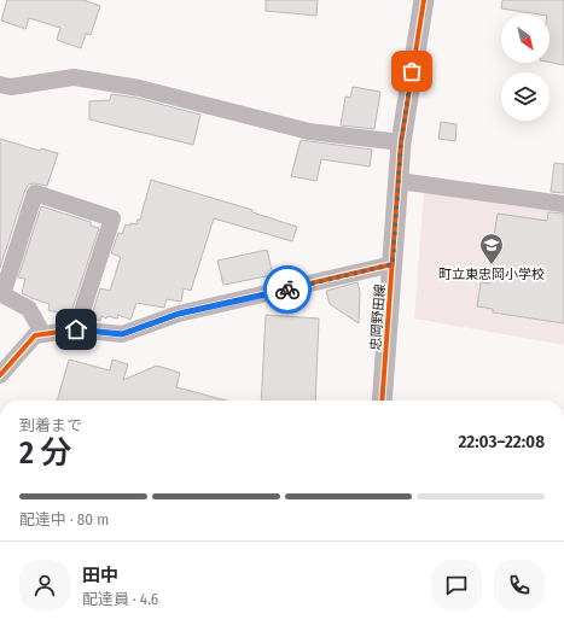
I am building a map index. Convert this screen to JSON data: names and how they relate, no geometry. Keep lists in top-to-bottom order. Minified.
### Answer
{"streets":{"street":["忠岡野田線"]},"places":{"school or university":["町立東忠岡小学校"]},"north":"bottom right","page":{"heading":["2 分","到着まで","22:03–22:08"],"panel":["田中","配達員 · 4.6"],"bar":"配達中 · 80 m"}}
